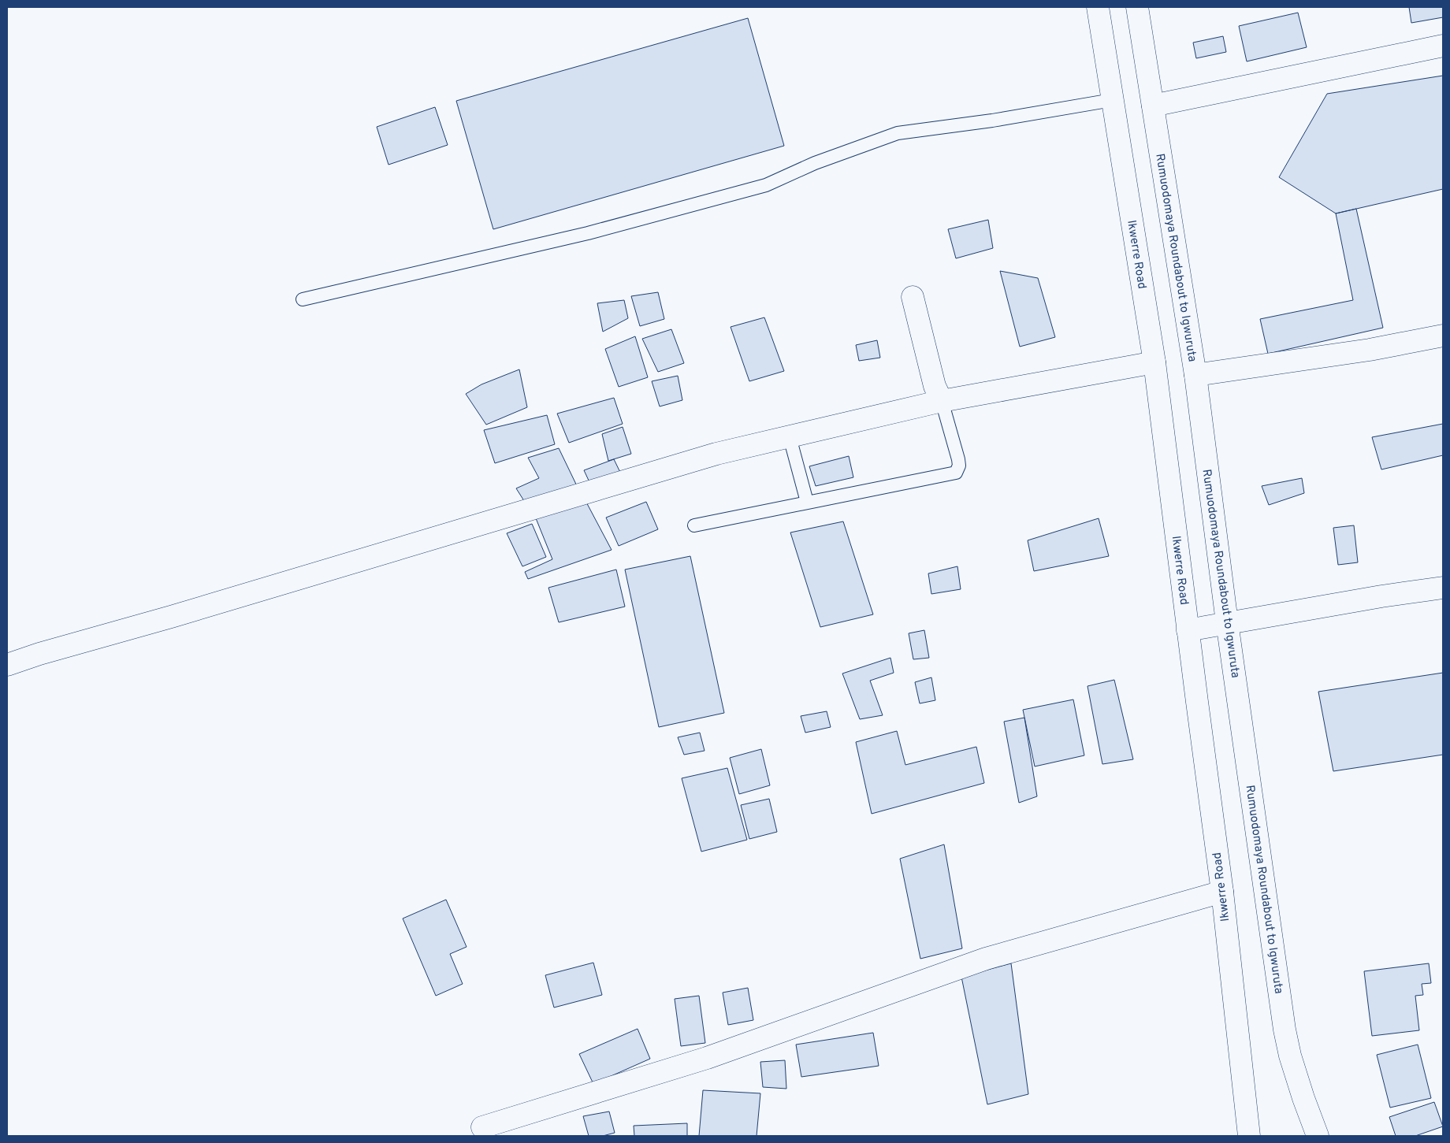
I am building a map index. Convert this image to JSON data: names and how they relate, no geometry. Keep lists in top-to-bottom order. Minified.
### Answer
{"streets":{"street":["Ikwerre Road","Rumuodomaya Roundabout to Igwuruta"]}}
